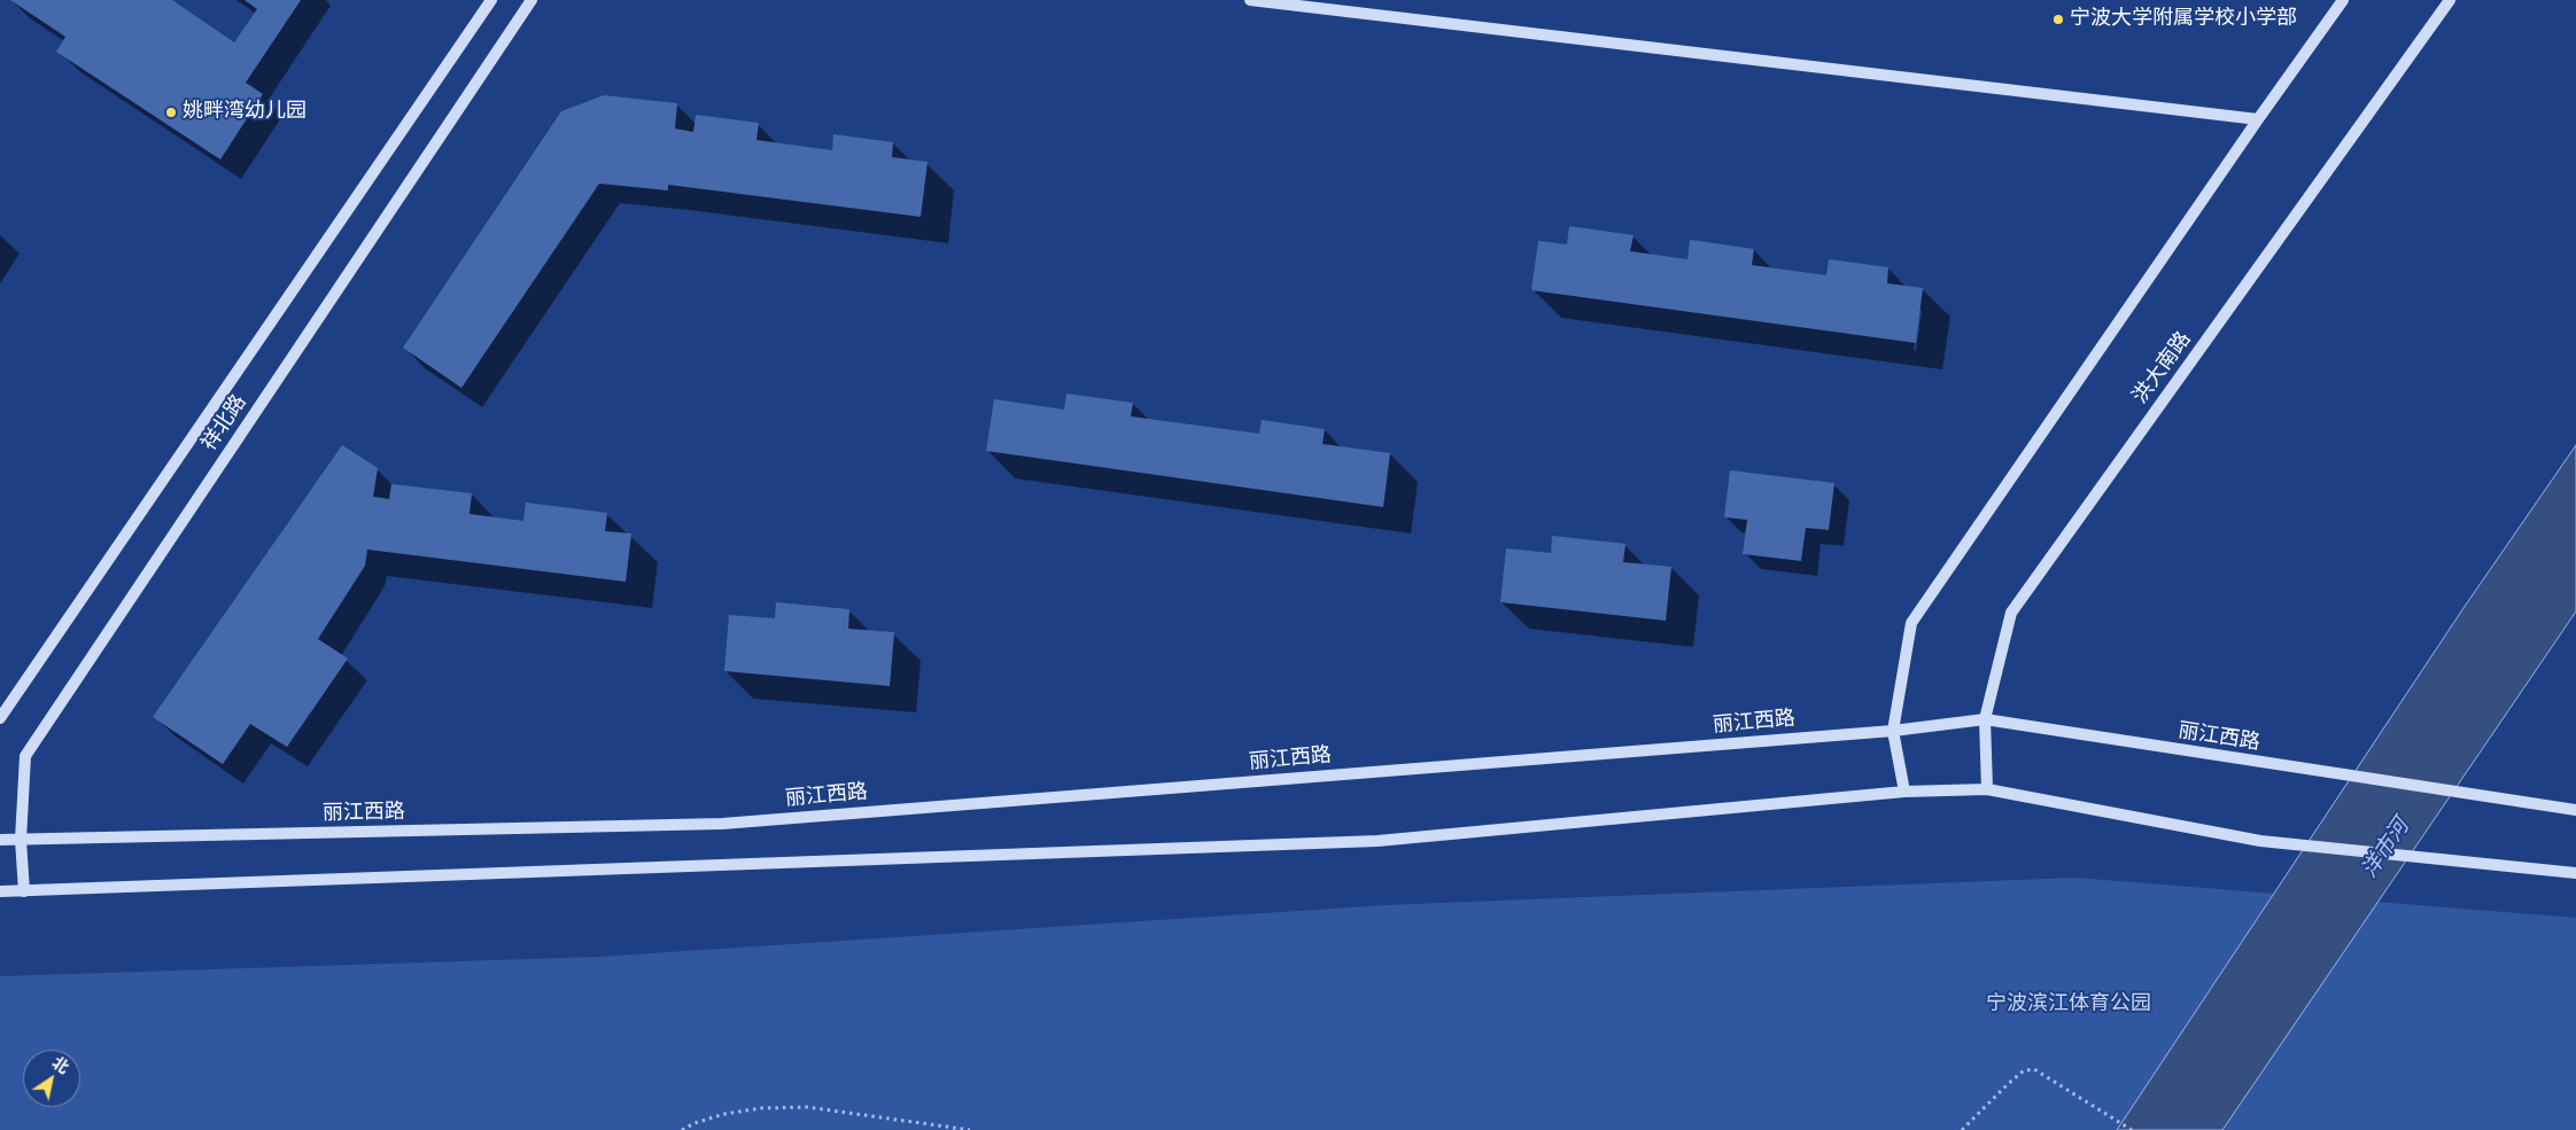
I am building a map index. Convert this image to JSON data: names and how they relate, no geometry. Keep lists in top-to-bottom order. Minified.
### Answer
{"streets":{"main road":["洪大南路","祥北路","丽江西路"]},"crossings":[["洪大南路","丽江西路"],["祥北路","丽江西路"]],"water":["洋市河"],"parks":["宁波滨江体育公园"],"places":["宁波大学附属学校小学部","姚畔湾幼儿园"],"north":"top right"}
